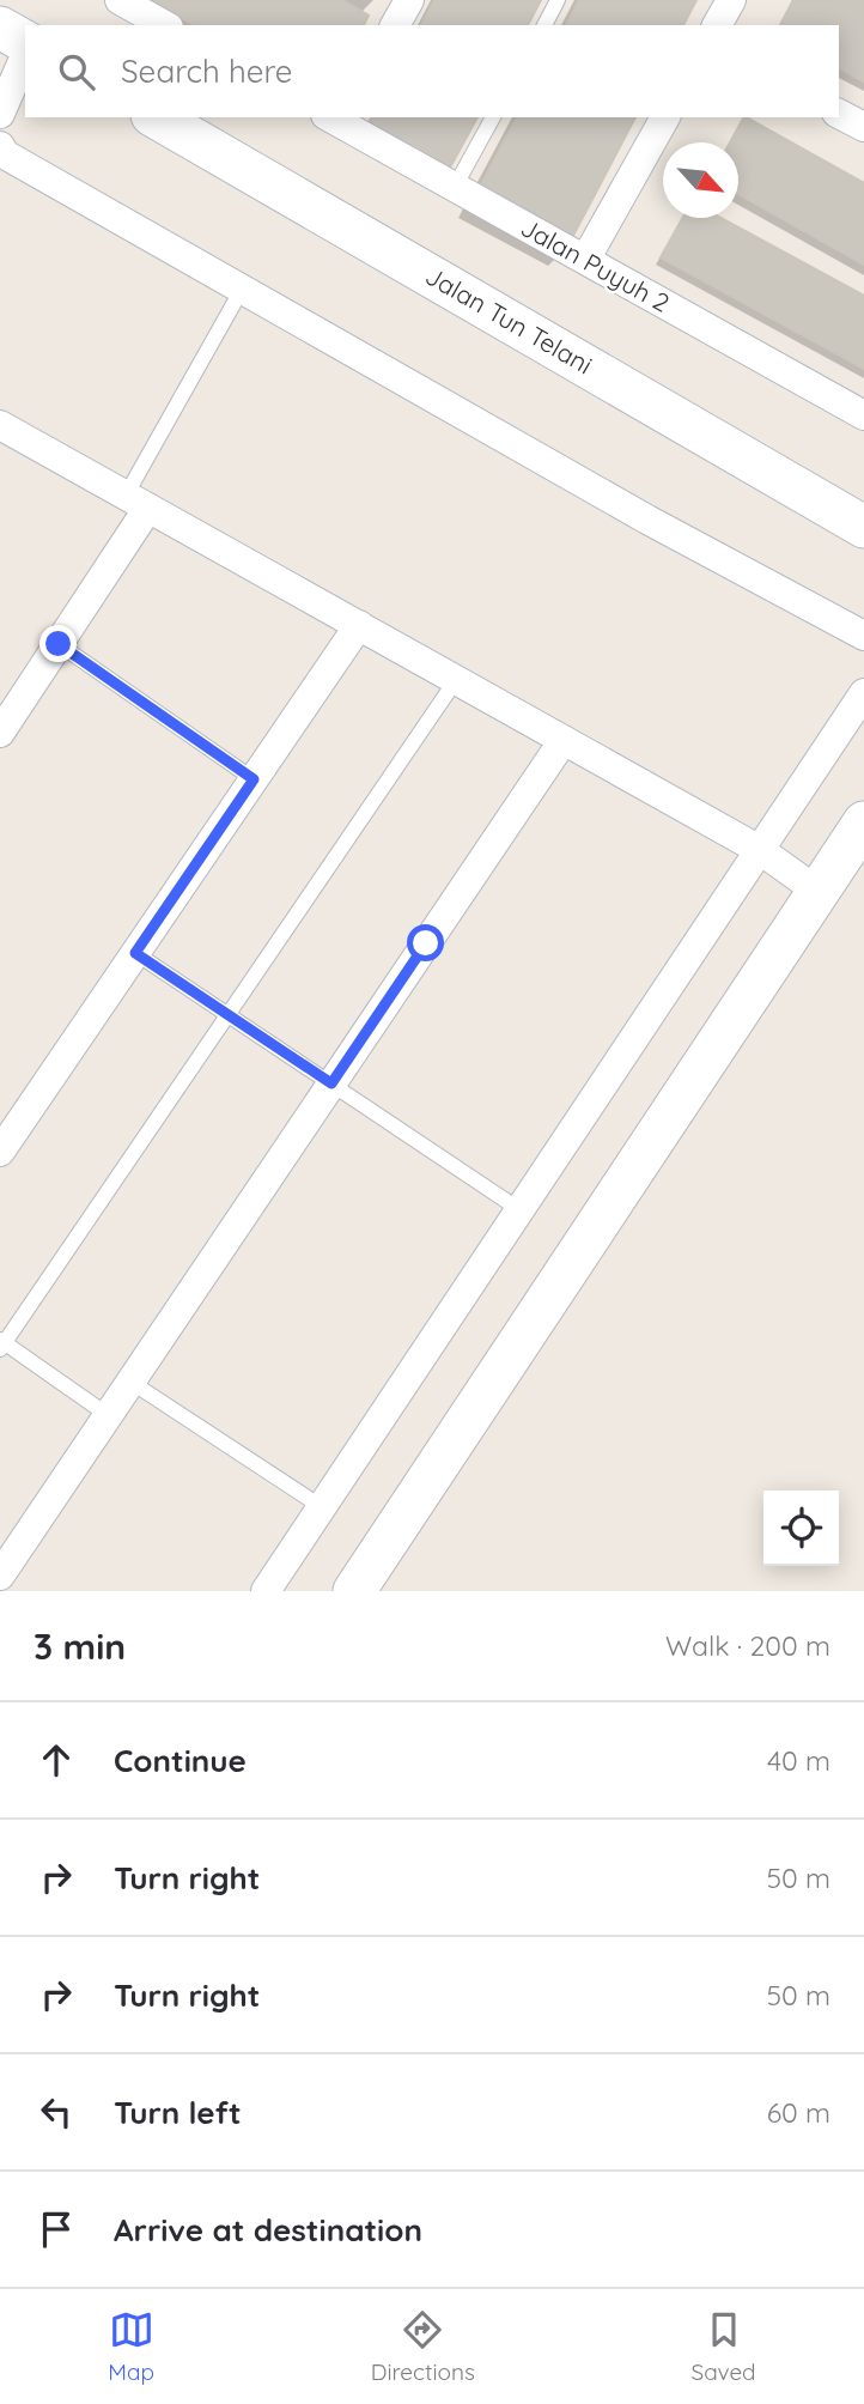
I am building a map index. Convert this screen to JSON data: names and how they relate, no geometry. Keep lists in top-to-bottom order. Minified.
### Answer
{"streets":{"street":["Jalan Puyuh 2","Jalan Tun Telani"]},"north":"bottom right","page":{"search":"Search here","heading":["3 min","Walk · 200 m"],"list":[["Continue","40 m"],["Turn right","50 m"],["Turn right","50 m"],["Turn left","60 m"],"Arrive at destination"],"nav":["Map","Directions","Saved"]}}
